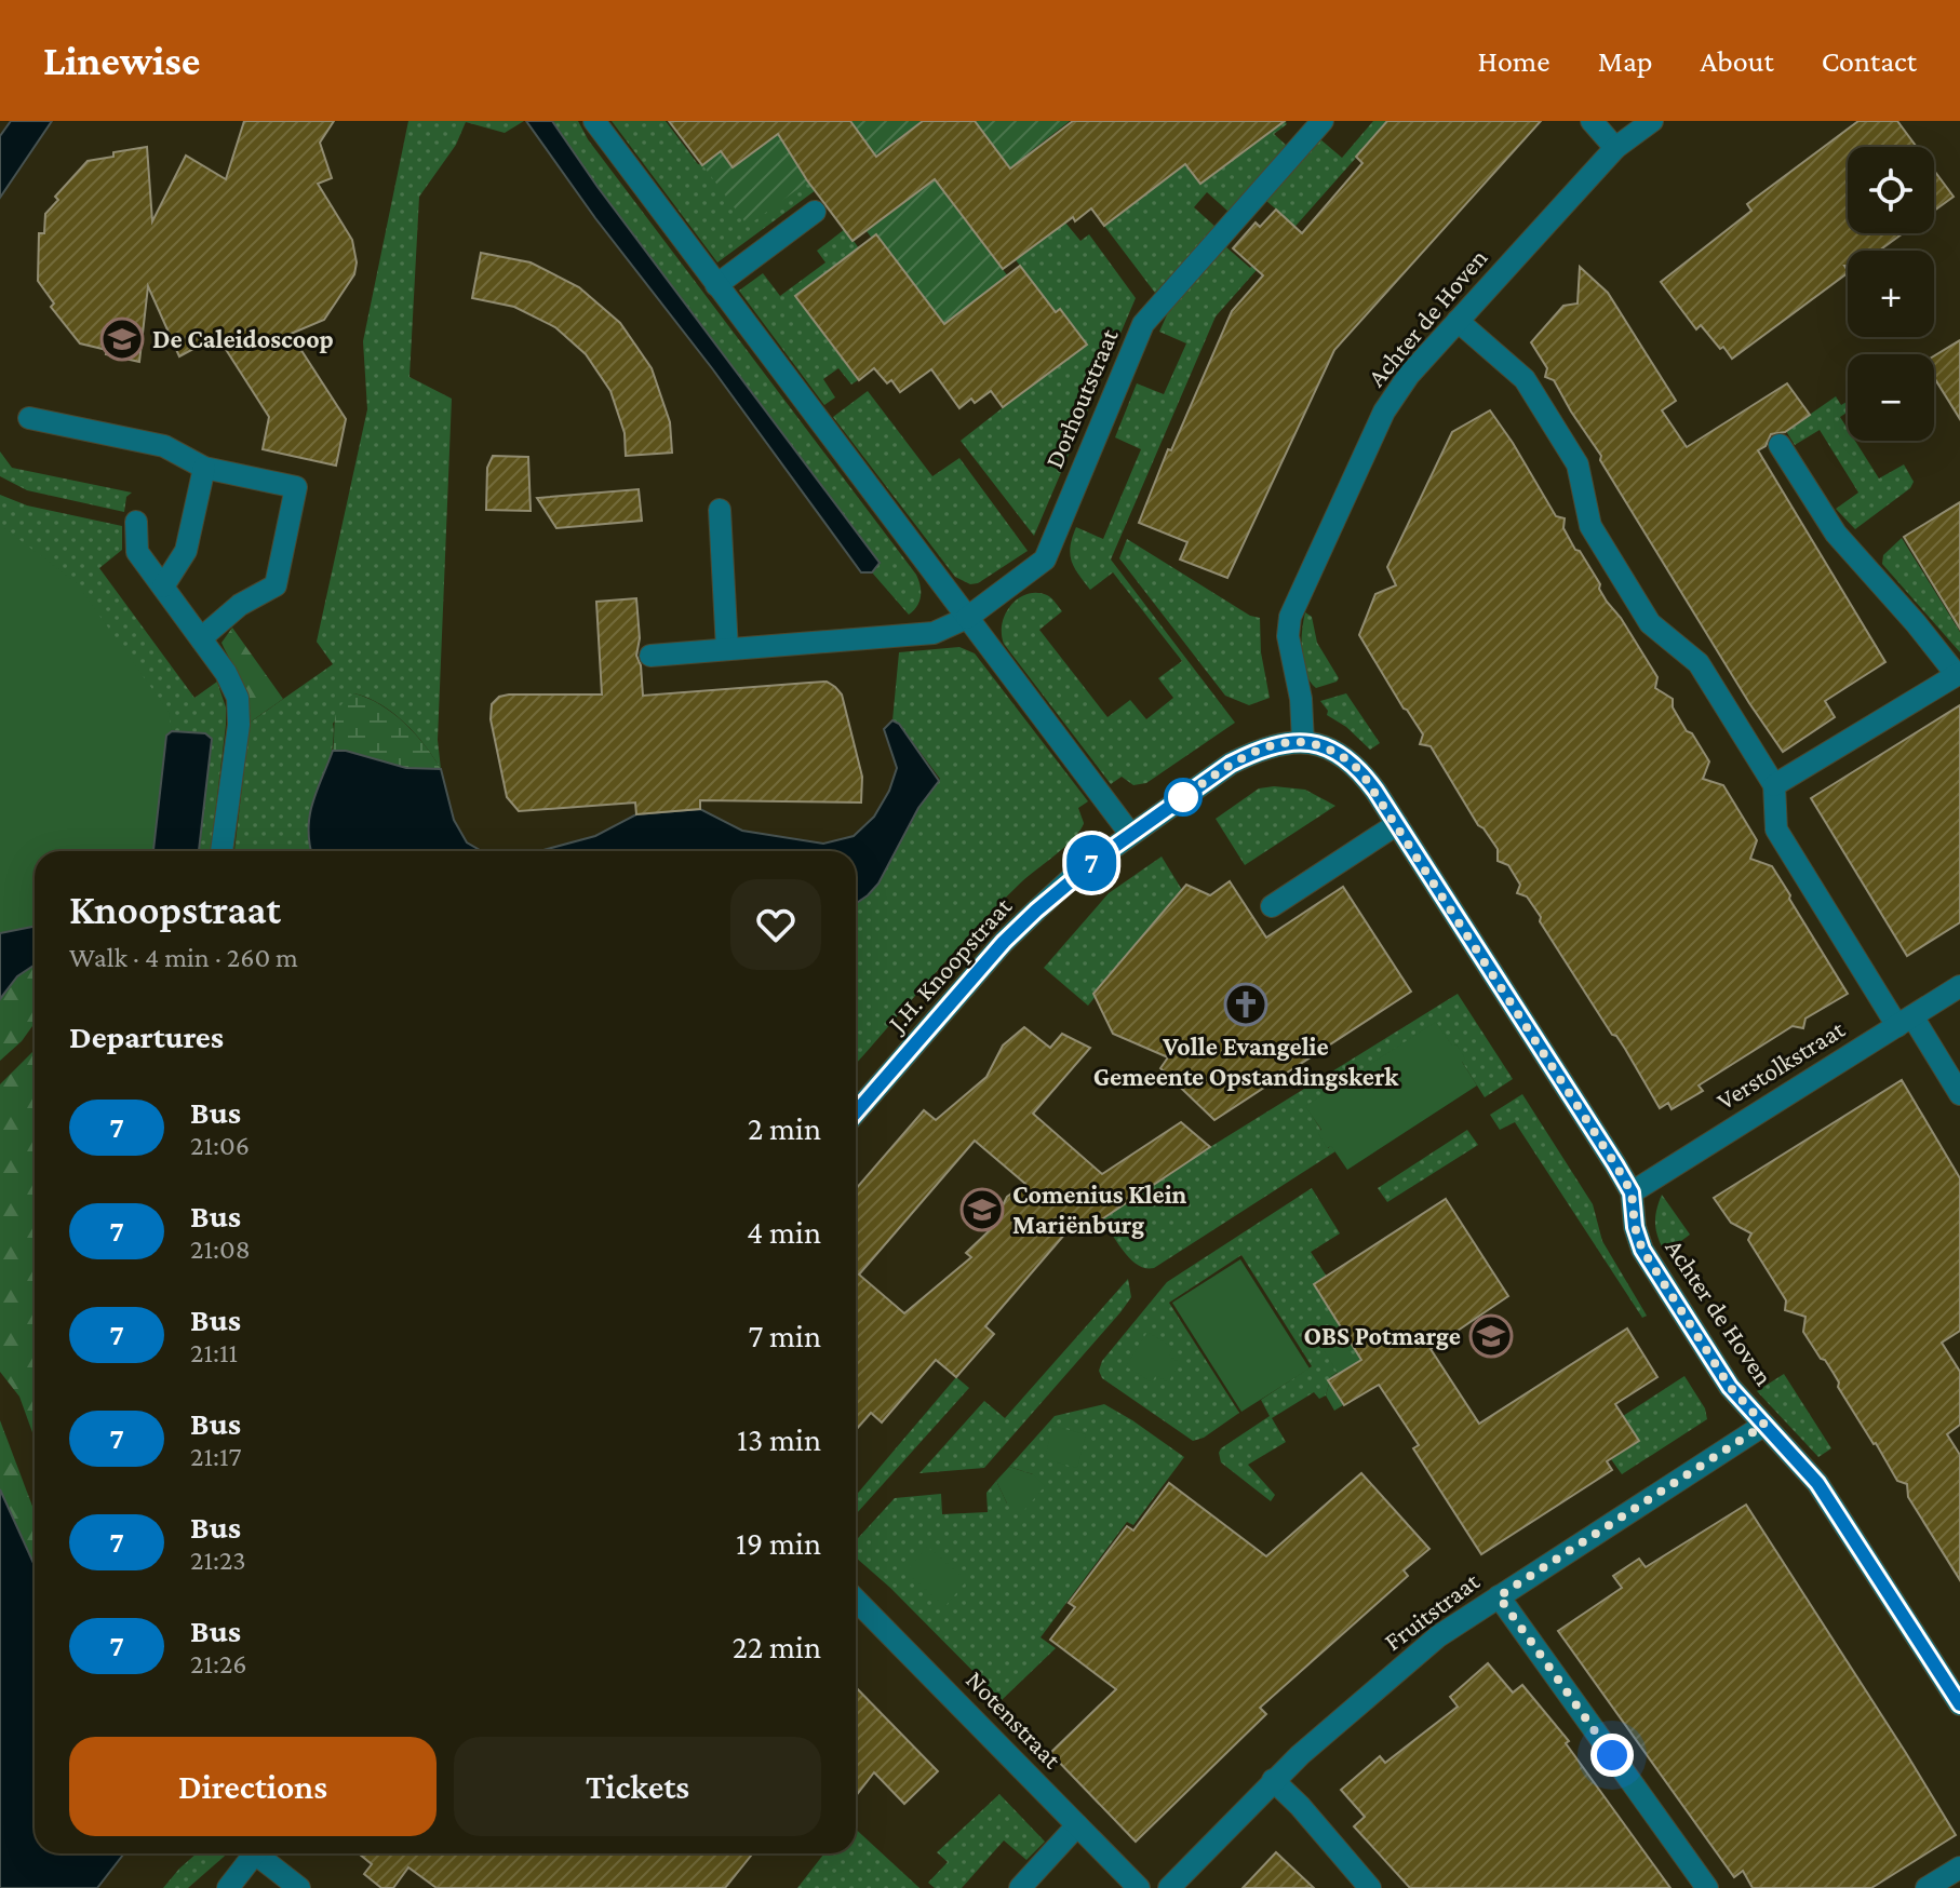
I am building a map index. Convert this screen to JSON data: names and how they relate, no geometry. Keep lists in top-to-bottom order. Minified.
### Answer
{"streets":{"street":["Achter de Hoven","Dorhoutstraat","J.H. Knoopstraat","Verstolkstraat","Fruitstraat","Notenstraat"]},"crossings":[["Achter de Hoven","J.H. Knoopstraat"],["Achter de Hoven","Verstolkstraat"],["Achter de Hoven","Fruitstraat"]],"places":{"school or university":["De Caleidoscoop","Comenius Klein Mariënburg","OBS Potmarge"],"church":["Volle Evangelie Gemeente Opstandingskerk"]},"lines":["bus line 7"],"page":{"header":"Linewise","nav":["Home","Map","About","Contact"],"on_map":"7","map_buttons":["+","−"],"heading":[["Knoopstraat","Walk · 4 min · 260 m"],"Departures"],"list":[{"mark":"7","name":"Bus","note":"21:06","value":"2 min"},{"mark":"7","name":"Bus","note":"21:08","value":"4 min"},{"mark":"7","name":"Bus","note":"21:11","value":"7 min"},{"mark":"7","name":"Bus","note":"21:17","value":"13 min"},{"mark":"7","name":"Bus","note":"21:23","value":"19 min"},{"mark":"7","name":"Bus","note":"21:26","value":"22 min"}],"buttons":["Directions","Tickets"]}}
